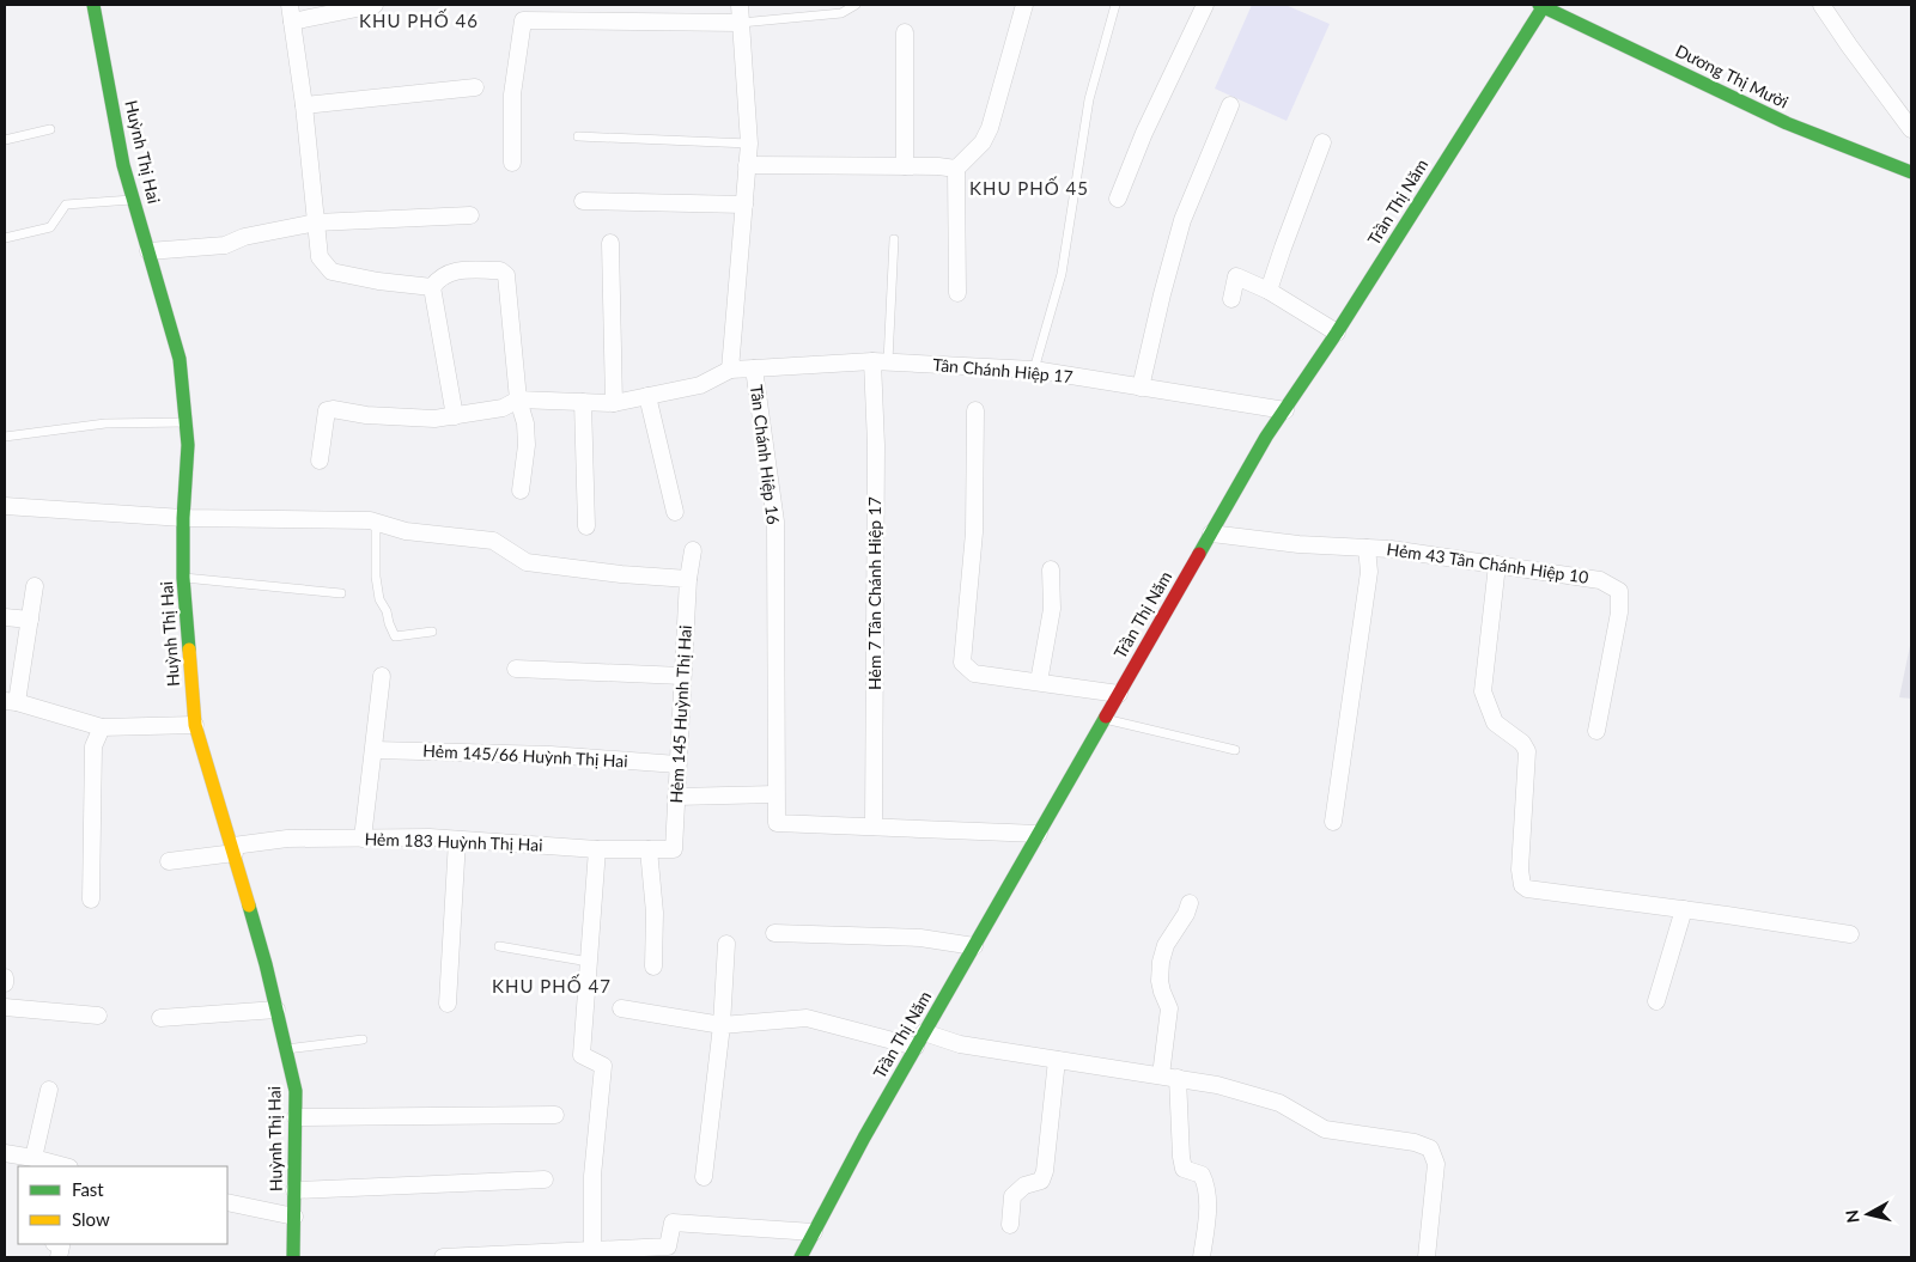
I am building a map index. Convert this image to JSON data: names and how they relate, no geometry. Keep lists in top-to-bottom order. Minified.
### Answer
{"streets":{"street":["Dương Thị Mười","Huỳnh Thị Hai","Trần Thị Năm","Tân Chánh Hiệp 17","Tân Chánh Hiệp 16","Hẻm 43 Tân Chánh Hiệp 10","Hẻm 7 Tân Chánh Hiệp 17","Hẻm 145 Huỳnh Thị Hai","Hẻm 145/66 Huỳnh Thị Hai","Hẻm 183 Huỳnh Thị Hai"]},"crossings":[["Dương Thị Mười","Trần Thị Năm"],["Huỳnh Thị Hai","Hẻm 183 Huỳnh Thị Hai"],["Trần Thị Năm","Tân Chánh Hiệp 17"],["Trần Thị Năm","Hẻm 43 Tân Chánh Hiệp 10"],["Tân Chánh Hiệp 17","Tân Chánh Hiệp 16"],["Tân Chánh Hiệp 17","Hẻm 7 Tân Chánh Hiệp 17"],["Tân Chánh Hiệp 16","Hẻm 7 Tân Chánh Hiệp 17"],["Hẻm 145 Huỳnh Thị Hai","Hẻm 145/66 Huỳnh Thị Hai"],["Hẻm 145 Huỳnh Thị Hai","Hẻm 183 Huỳnh Thị Hai"]],"districts":["KHU PHỐ 46","KHU PHỐ 45","KHU PHỐ 47"],"legend":["Fast","Slow"],"north":"left"}
